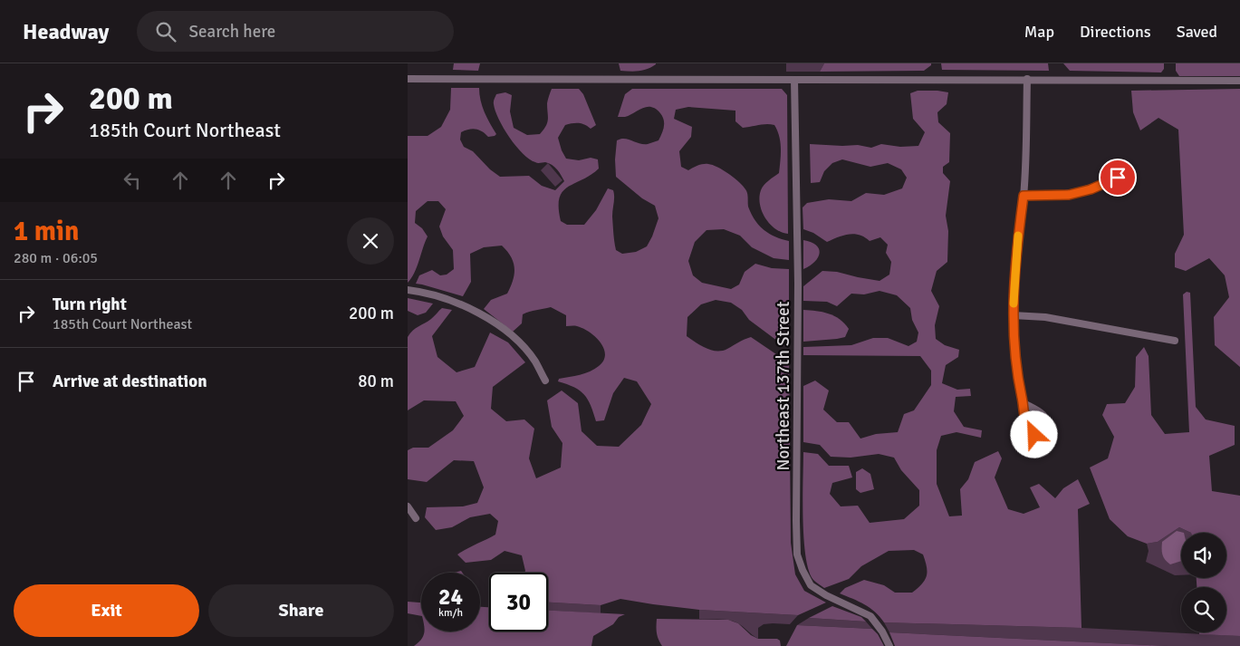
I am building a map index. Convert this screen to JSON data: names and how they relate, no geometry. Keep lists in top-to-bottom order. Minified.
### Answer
{"streets":{"street":["Northeast 137th Street"]},"page":{"header":"Headway","search":"Search here","nav":["Map","Directions","Saved"],"turn":["200 m","185th Court Northeast"],"heading":["1 min","280 m · 06:05"],"list":[{"name":"Turn right","note":"185th Court Northeast","value":"200 m"},{"name":"Arrive at destination","value":"80 m"}],"speed":"24 km/h","limit":"30","buttons":["Exit","Share"]}}
